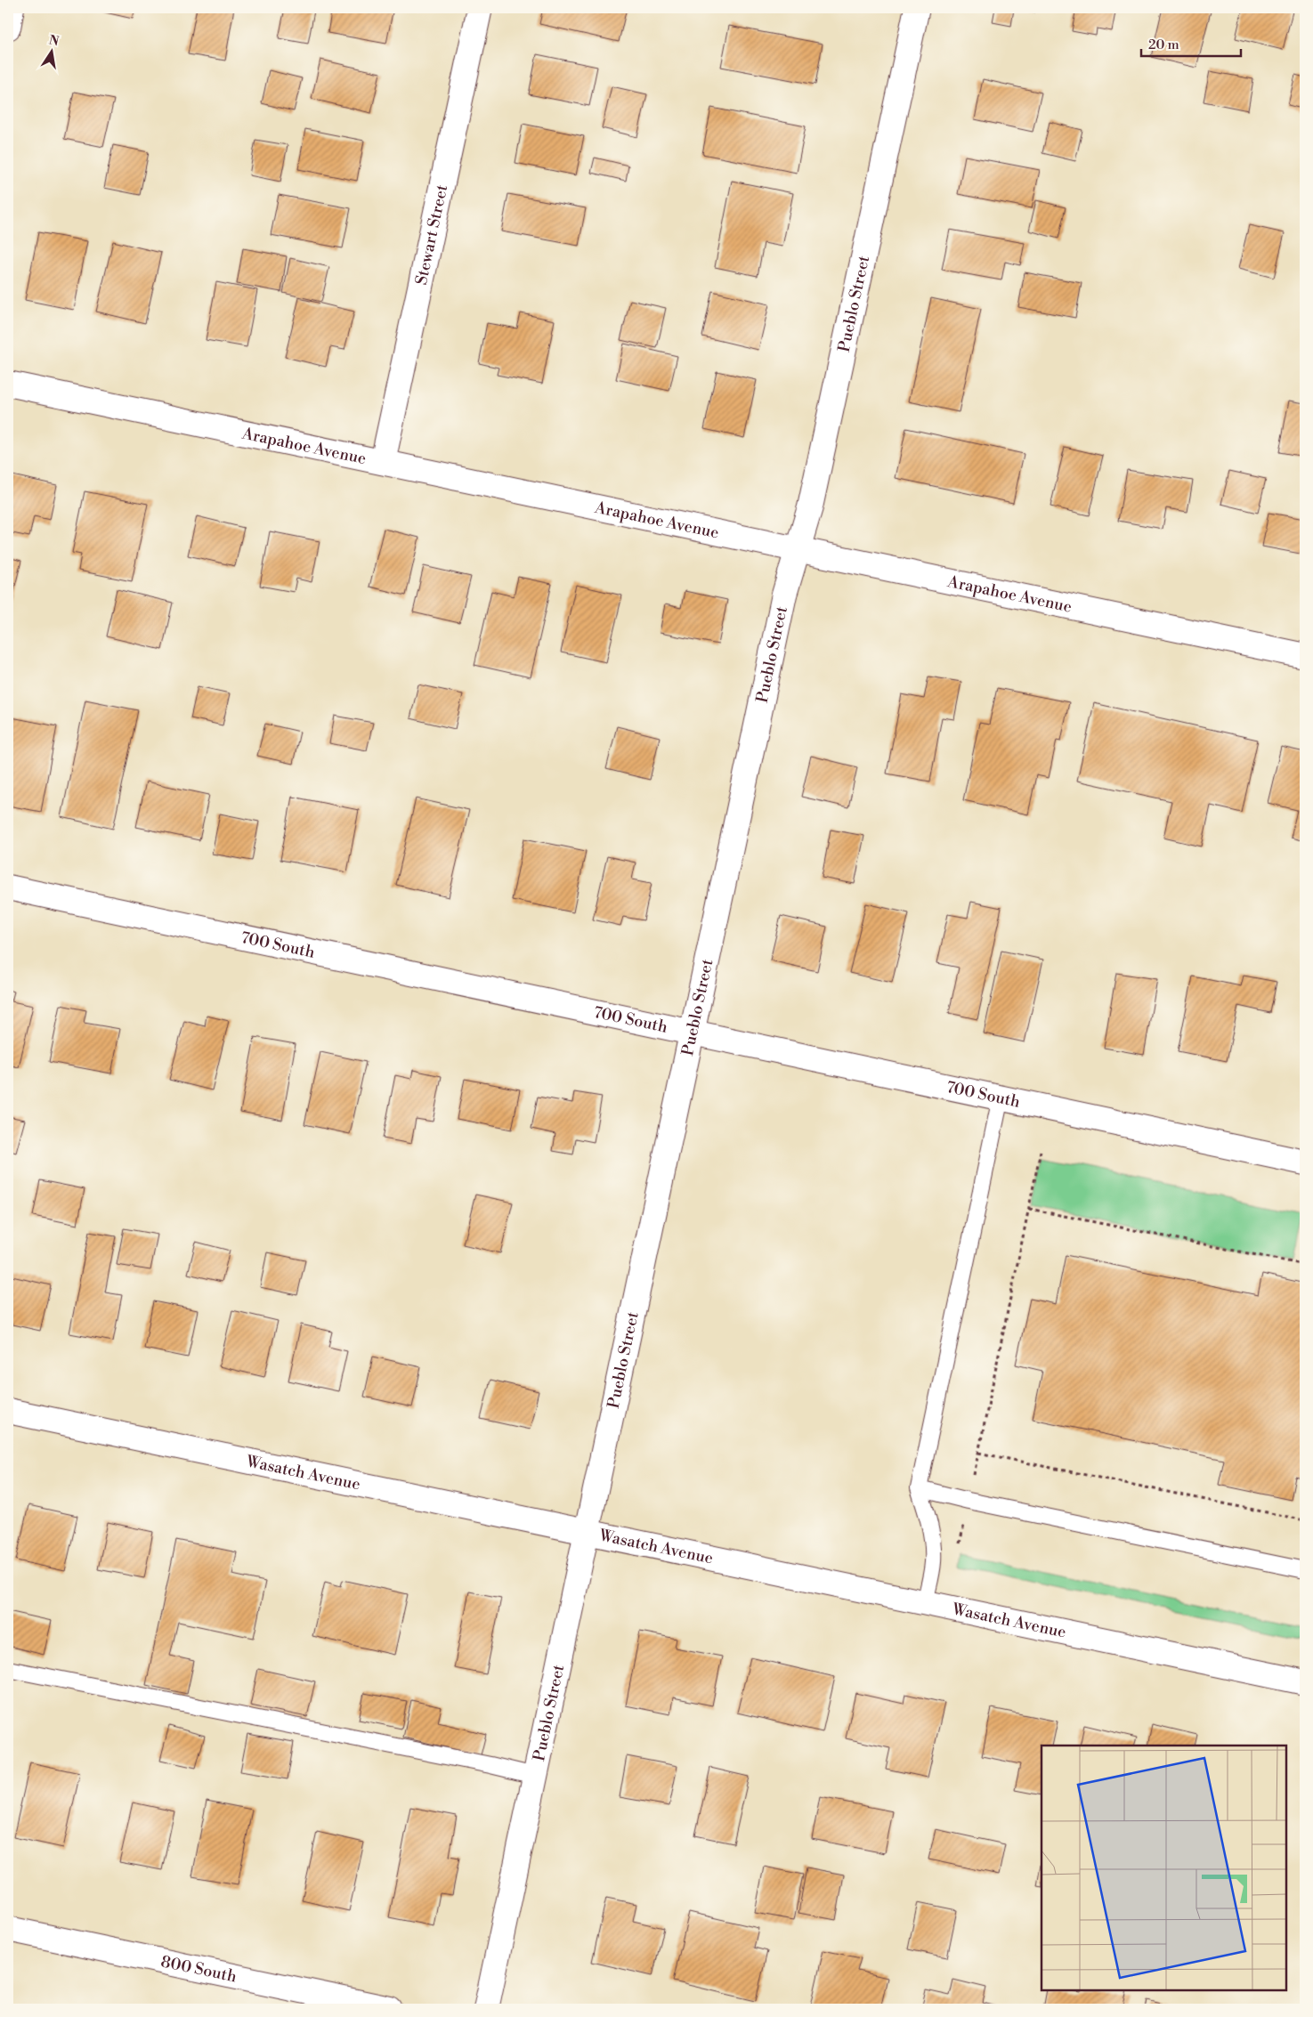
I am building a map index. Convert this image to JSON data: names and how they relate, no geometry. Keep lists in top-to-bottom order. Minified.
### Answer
{"streets":{"street":["Stewart Street","Pueblo Street","Arapahoe Avenue","700 South","Wasatch Avenue","800 South"]},"crossings":[["Stewart Street","Arapahoe Avenue"],["Pueblo Street","Arapahoe Avenue"],["Pueblo Street","700 South"],["Pueblo Street","Wasatch Avenue"]],"scale_bar":"20 m","north":"top"}
